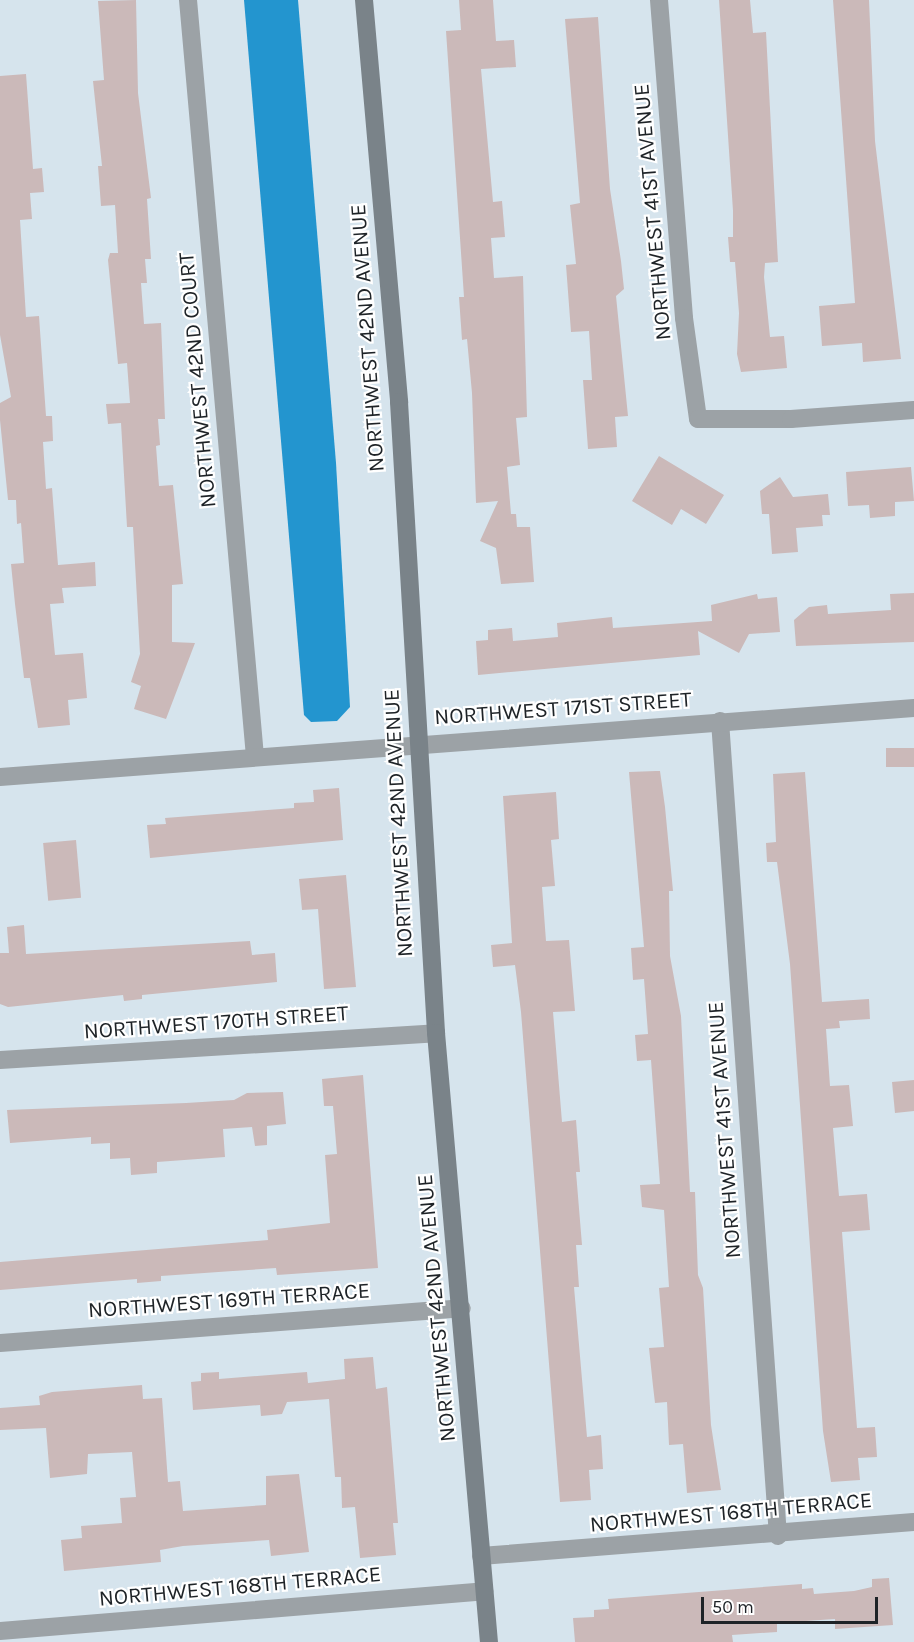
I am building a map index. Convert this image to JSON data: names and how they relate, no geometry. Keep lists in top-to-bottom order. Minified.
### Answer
{"streets":{"street":["NORTHWEST 41ST AVENUE","NORTHWEST 42ND AVENUE","NORTHWEST 42ND COURT","NORTHWEST 171ST STREET","NORTHWEST 170TH STREET","NORTHWEST 169TH TERRACE","NORTHWEST 168TH TERRACE"]},"crossings":[["NORTHWEST 41ST AVENUE","NORTHWEST 171ST STREET"],["NORTHWEST 41ST AVENUE","NORTHWEST 168TH TERRACE"],["NORTHWEST 42ND AVENUE","NORTHWEST 171ST STREET"],["NORTHWEST 42ND AVENUE","NORTHWEST 170TH STREET"],["NORTHWEST 42ND AVENUE","NORTHWEST 169TH TERRACE"],["NORTHWEST 42ND AVENUE","NORTHWEST 168TH TERRACE"],["NORTHWEST 42ND COURT","NORTHWEST 171ST STREET"]],"scale_bar":"50 m"}
